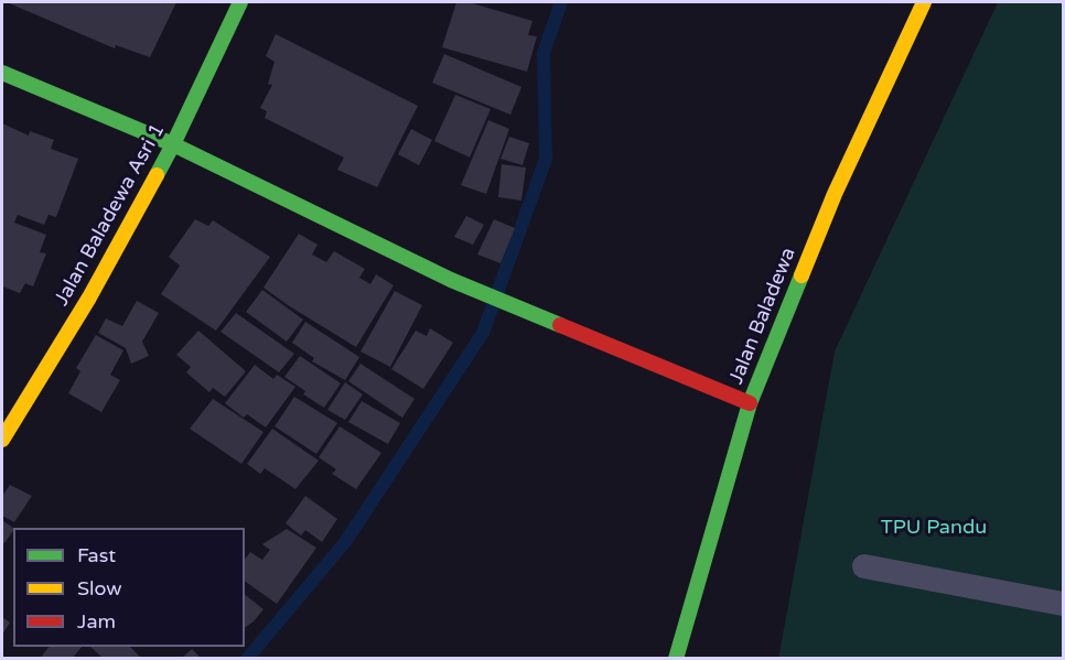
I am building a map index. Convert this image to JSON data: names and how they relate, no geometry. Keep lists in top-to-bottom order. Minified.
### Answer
{"streets":{"street":["Jalan Baladewa Asri 1","Jalan Baladewa"]},"parks":["TPU Pandu"],"legend":["Fast","Slow","Jam"]}
